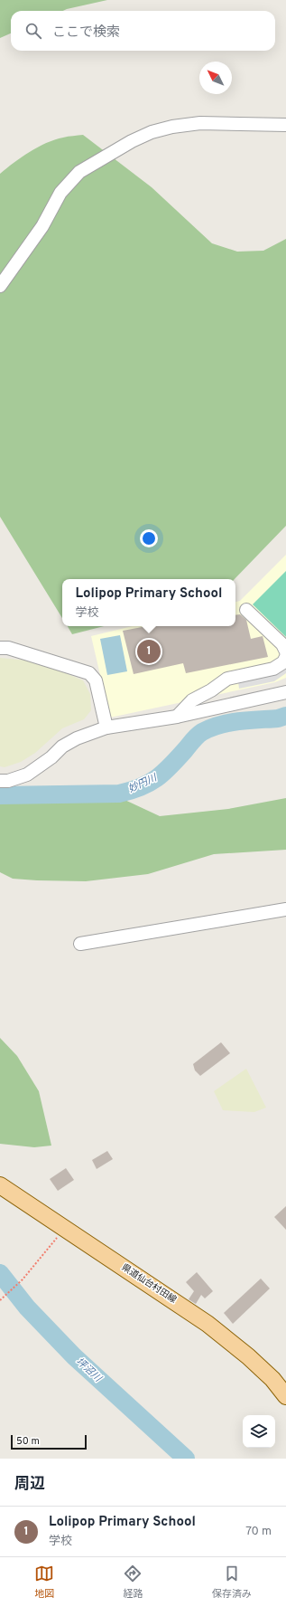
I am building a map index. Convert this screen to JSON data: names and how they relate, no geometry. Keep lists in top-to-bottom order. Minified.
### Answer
{"streets":{"main road":["県道仙台村田線"]},"water":["妙円川","坪沼川"],"scale_bar":"50 m","north":"top left","page":{"search":"ここで検索","popup":["Lolipop Primary School","学校"],"pins":"1","scale":"50 m","heading":"周辺","list":[{"mark":"1","name":"Lolipop Primary School","note":"学校","value":"70 m"}],"nav":["地図","経路","保存済み"]}}
